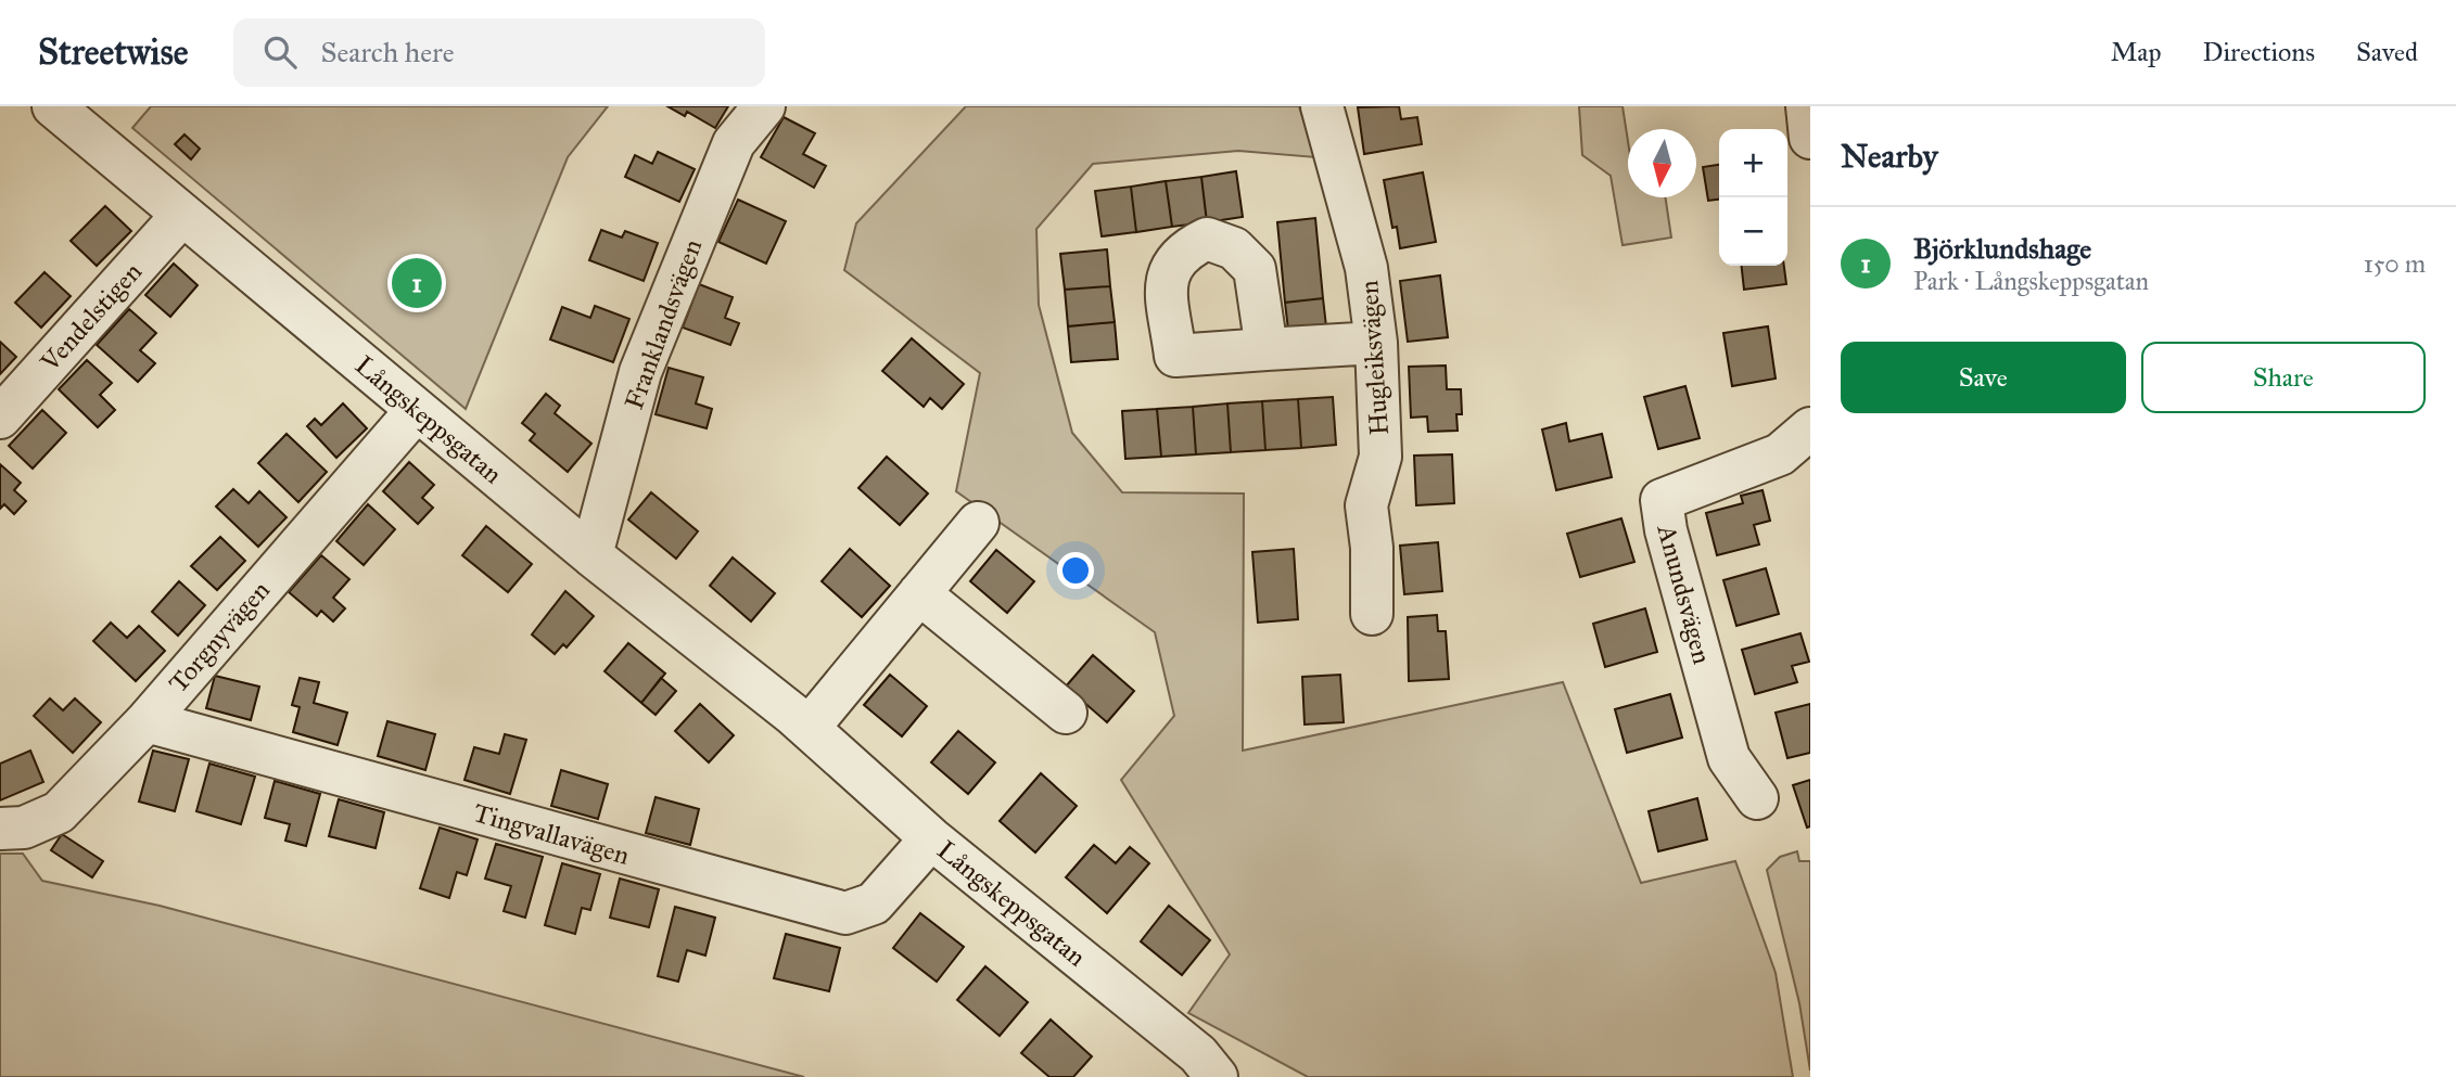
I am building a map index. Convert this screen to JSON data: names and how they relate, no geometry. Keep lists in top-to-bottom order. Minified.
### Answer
{"streets":{"street":["Vendelstigen","Franklandsvägen","Hugleiksvägen","Långskeppsgatan","Anundsvägen","Torgnyvägen","Tingvallavägen"]},"crossings":[["Vendelstigen","Långskeppsgatan"],["Franklandsvägen","Långskeppsgatan"],["Långskeppsgatan","Torgnyvägen"],["Långskeppsgatan","Tingvallavägen"],["Torgnyvägen","Tingvallavägen"]],"north":"bottom","page":{"header":"Streetwise","search":"Search here","nav":["Map","Directions","Saved"],"heading":"Nearby","map_buttons":["+","−"],"list":[{"mark":"1","name":"Björklundshage","note":"Park · Långskeppsgatan","value":"150 m"}],"pins":"1","buttons":["Save","Share"]}}
